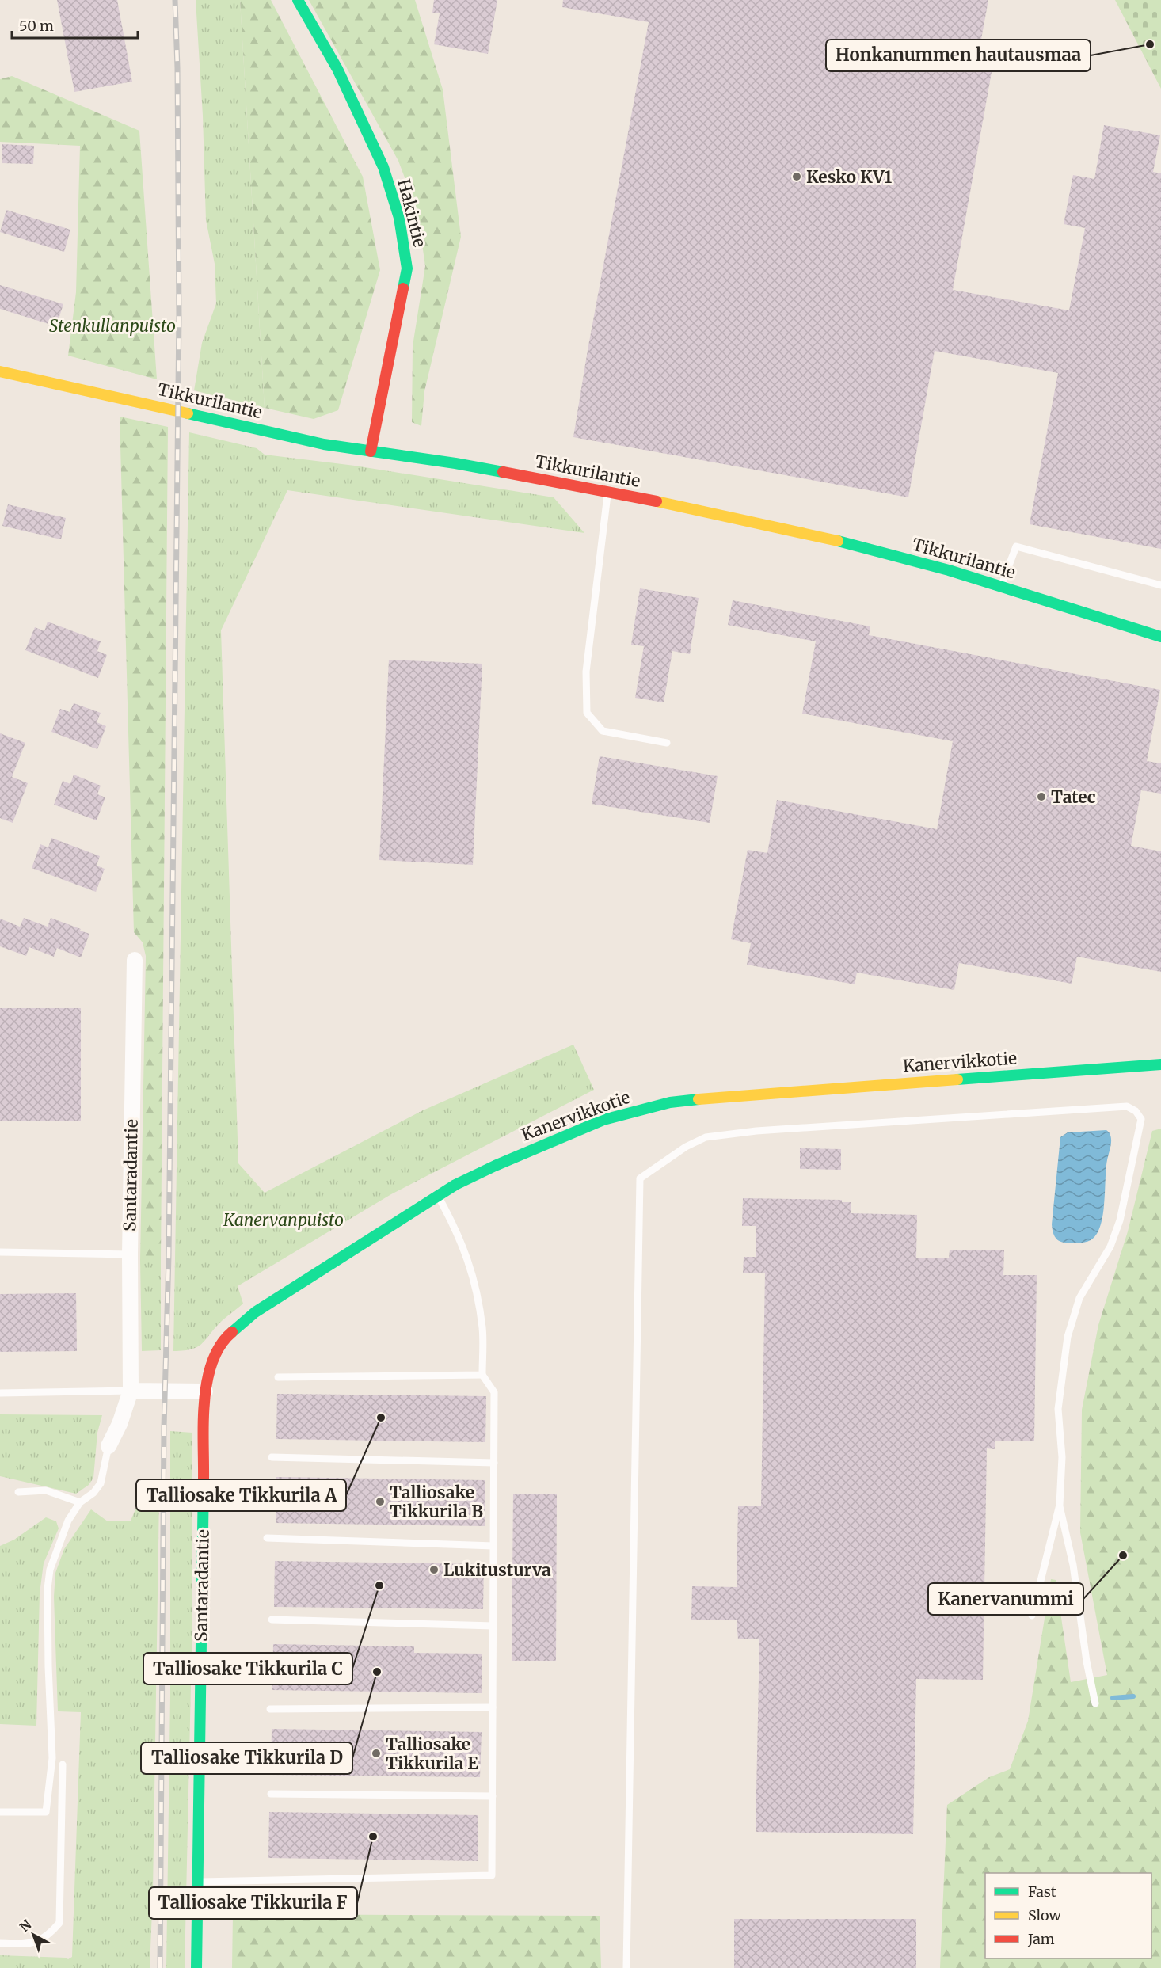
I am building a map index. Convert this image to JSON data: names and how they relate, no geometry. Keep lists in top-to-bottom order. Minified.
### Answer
{"streets":{"street":["Hakintie","Tikkurilantie","Kanervikkotie","Santaradantie"]},"crossings":[["Hakintie","Tikkurilantie"],["Kanervikkotie","Santaradantie"]],"parks":["Stenkullanpuisto","Kanervanpuisto"],"places":["Honkanummen hautausmaa","Kesko KV1","Tatec","Talliosake Tikkurila A","Talliosake Tikkurila B","Kanervanummi","Lukitusturva","Talliosake Tikkurila C","Talliosake Tikkurila D","Talliosake Tikkurila E","Talliosake Tikkurila F"],"legend":["Fast","Slow","Jam"],"scale_bar":"50 m","north":"top left"}
